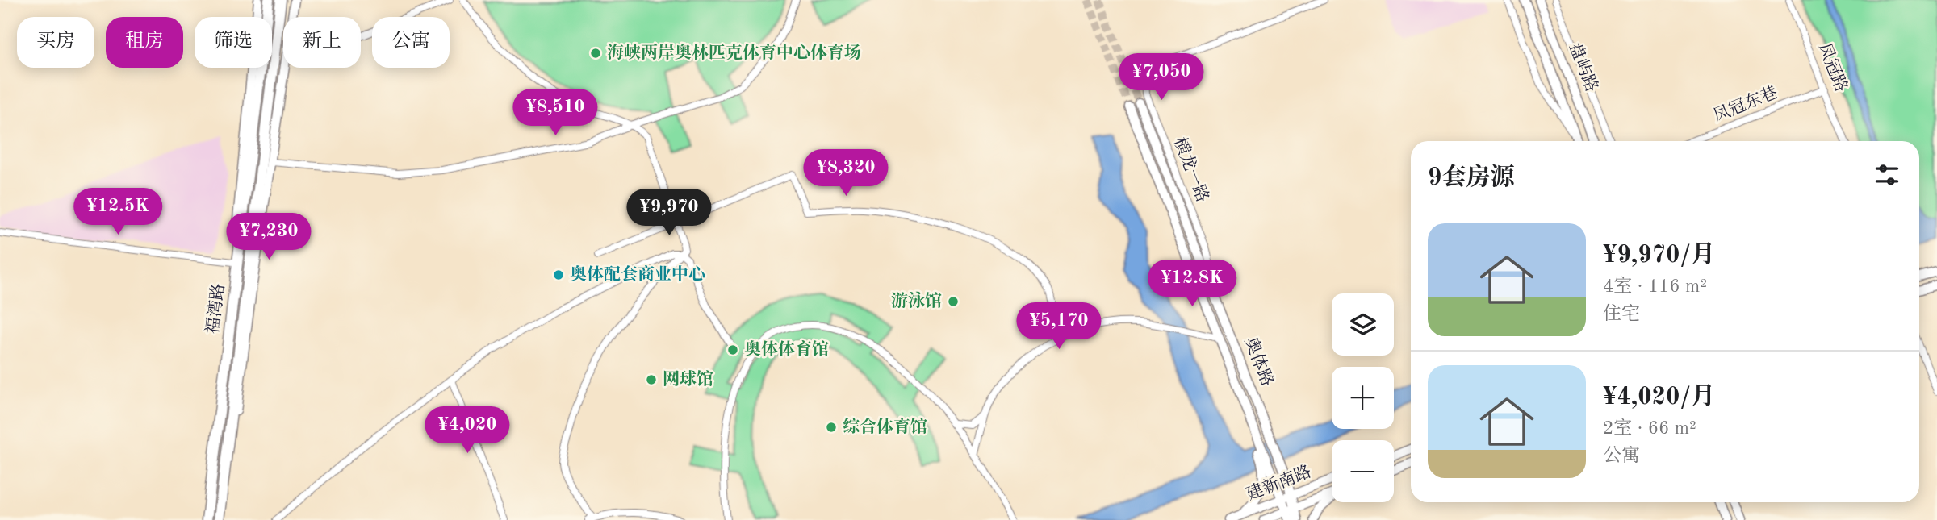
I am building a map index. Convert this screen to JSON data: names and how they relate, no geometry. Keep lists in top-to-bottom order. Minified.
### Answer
{"streets":{"highway":["福湾路"],"main road":["盘屿路","奥体路","建新南路"],"street":["凤冠路","凤冠东巷","横龙一路"]},"crossings":[["凤冠路","凤冠东巷"],["横龙一路","奥体路"],["奥体路","建新南路"]],"places":["海峡两岸奥林匹克体育中心体育场","奥体配套商业中心","游泳馆","奥体体育馆","网球馆","综合体育馆"],"page":{"chip":["买房","租房","筛选","新上","公寓"],"price":["¥7,050","¥8,510","¥8,320","¥12.5K","¥9,970","¥7,230","¥12.8K","¥5,170","¥4,020"],"heading":"9套房源","list":[{"name":"¥9,970/月","note":"4室 · 116 m² · 住宅"},{"name":"¥4,020/月","note":"2室 · 66 m² · 公寓"}],"map_buttons":["+","−"]}}
